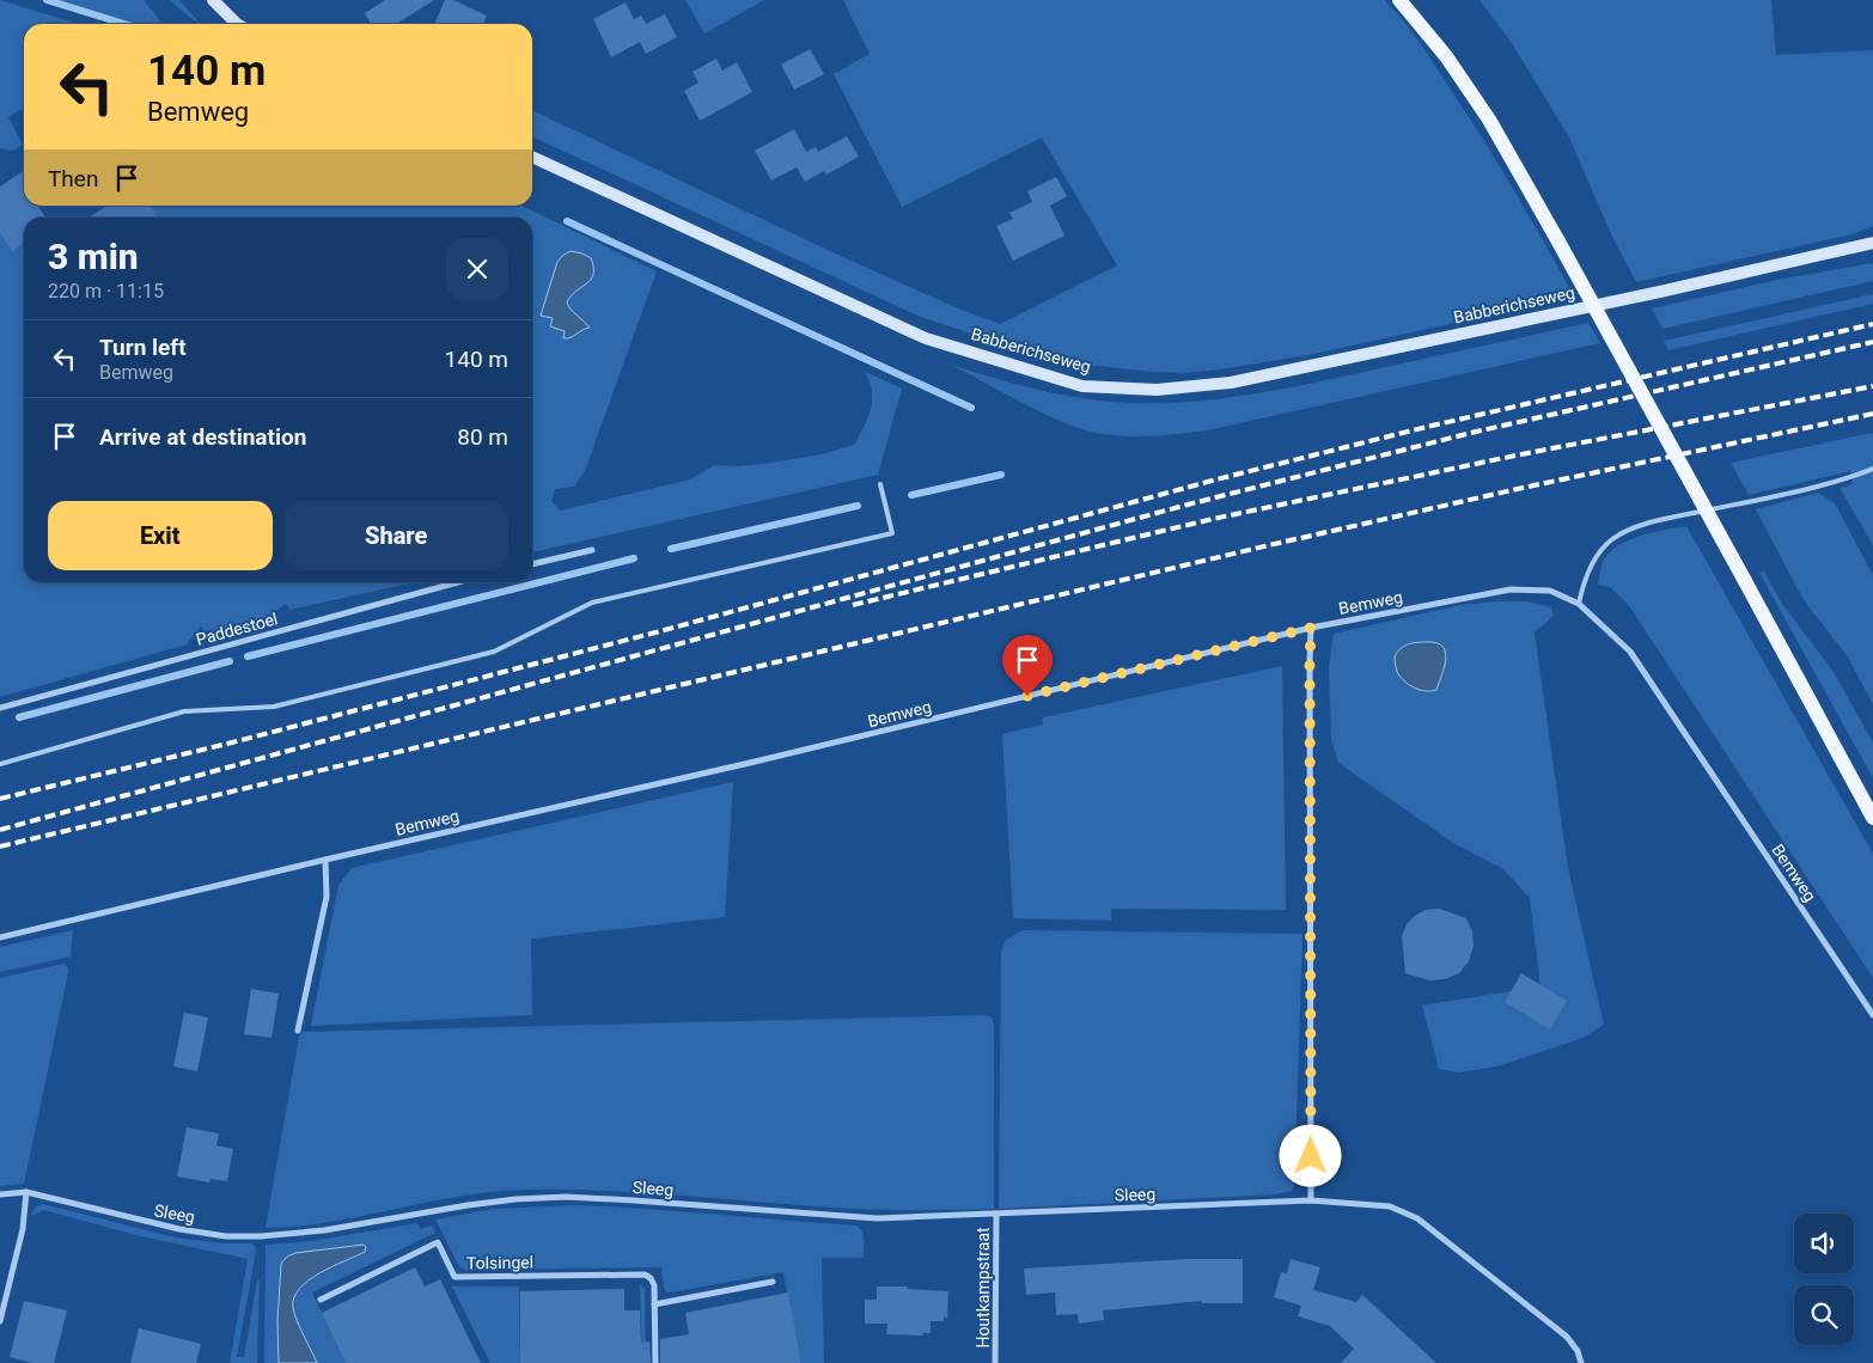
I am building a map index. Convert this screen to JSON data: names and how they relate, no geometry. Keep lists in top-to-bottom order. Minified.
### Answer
{"streets":{"main road":["Babberichseweg"],"street":["Bemweg","Paddestoel","Sleeg","Tolsingel","Houtkampstraat"]},"crossings":[["Sleeg","Houtkampstraat"]],"page":{"turn":["140 m","Bemweg"],"then":"Then","heading":["3 min","220 m · 11:15"],"list":[{"name":"Turn left","note":"Bemweg","value":"140 m"},{"name":"Arrive at destination","value":"80 m"}],"buttons":["Exit","Share"]}}
